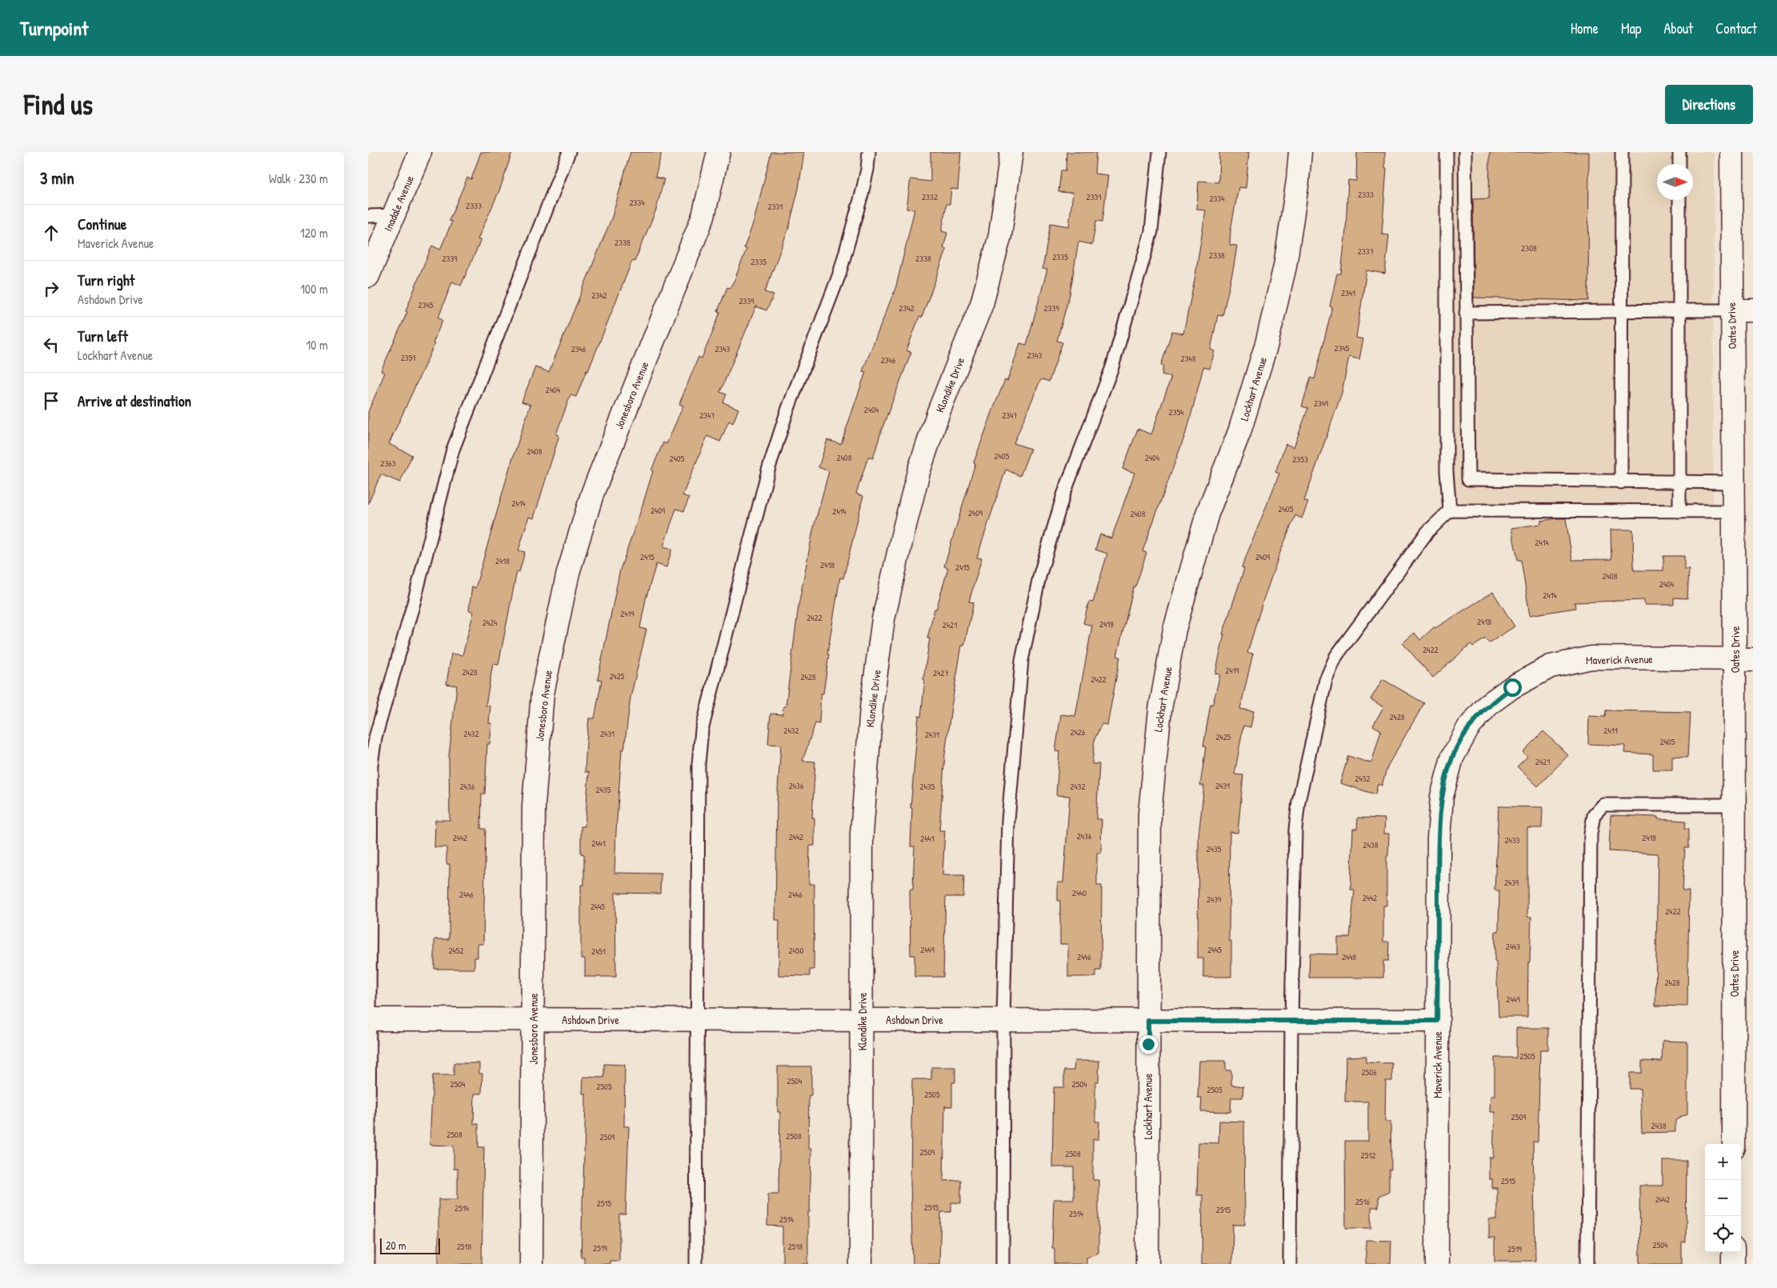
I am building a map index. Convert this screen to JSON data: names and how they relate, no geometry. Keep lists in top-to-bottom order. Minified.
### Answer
{"streets":{"street":["Inadale Avenue","Oates Drive","Klondike Drive","Lockhart Avenue","Jonesboro Avenue","Maverick Avenue","Ashdown Drive"]},"crossings":[["Oates Drive","Maverick Avenue"],["Klondike Drive","Ashdown Drive"],["Lockhart Avenue","Ashdown Drive"],["Jonesboro Avenue","Ashdown Drive"],["Maverick Avenue","Ashdown Drive"]],"house_numbers":["2333","2332","2331","2334","2334","2333","2331","2338","2308","2337","2338","2335","2339","2338","2335","2341","2342","2339","2345","2342","2339","2345","2346","2343","2343","2351","2348","2346","2404","2349","2404","2354","2347","2347","2408","2405","2408","2404","2405","2353","2363","2414","2405","2409","2414","2409","2408","2414","2415","2409","2418","2418","2415","2408","2404","2414","2419","2422","2418","2424","2418","2421","2422","2419","2428","2427","2425","2428","2422","2428","2432","2411","2426","2432","2431","2431","2425","2405","2421","2432","2436","2431","2436","2435","2432","2435","2436","2442","2442","2418","2441","2433","2441","2438","2435","2439","2440","2446","2446","2442","2439","2445","2422","2443","2449","2445","2452","2450","2451","2446","2448","2428","2449","2505","2506","2504","2504","2504","2505","2505","2505","2509","2438","2508","2508","2509","2509","2508","2512","2515","2442","2516","2515","2515","2514","2515","2514","2514","2504","2518","2518","2519","2519"],"scale_bar":"20 m","north":"right","page":{"header":"Turnpoint","nav":["Home","Map","About","Contact"],"buttons":"Directions","title":"Find us","heading":["3 min","Walk · 230 m"],"list":[["Continue","Maverick Avenue","120 m"],["Turn right","Ashdown Drive","100 m"],["Turn left","Lockhart Avenue","10 m"],"Arrive at destination"],"map_buttons":["+","−"],"scale":"20 m"}}
